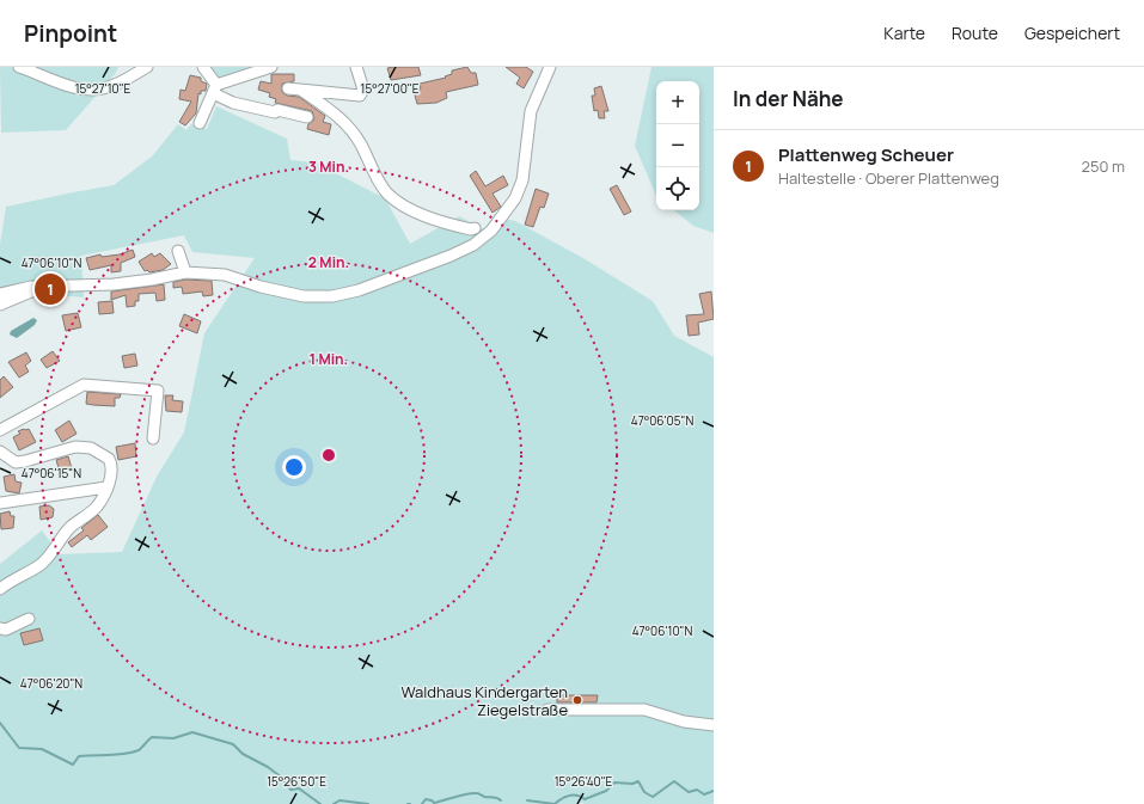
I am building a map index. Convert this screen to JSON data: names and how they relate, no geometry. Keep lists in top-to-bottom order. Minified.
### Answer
{"places":["Waldhaus Kindergarten Ziegelstraße"],"page":{"header":"Pinpoint","nav":["Karte","Route","Gespeichert"],"heading":"In der Nähe","map_buttons":["+","−"],"list":[{"mark":"1","name":"Plattenweg Scheuer","note":"Haltestelle · Oberer Plattenweg","value":"250 m"}],"pins":"1"},"coordinates":["15°27'10\"E","15°27'00\"E","47°06'10\"N","47°06'05\"N","47°06'15\"N","47°06'20\"N","15°26'50\"E","15°26'40\"E"],"rings":["3 Min.","2 Min.","1 Min."]}
